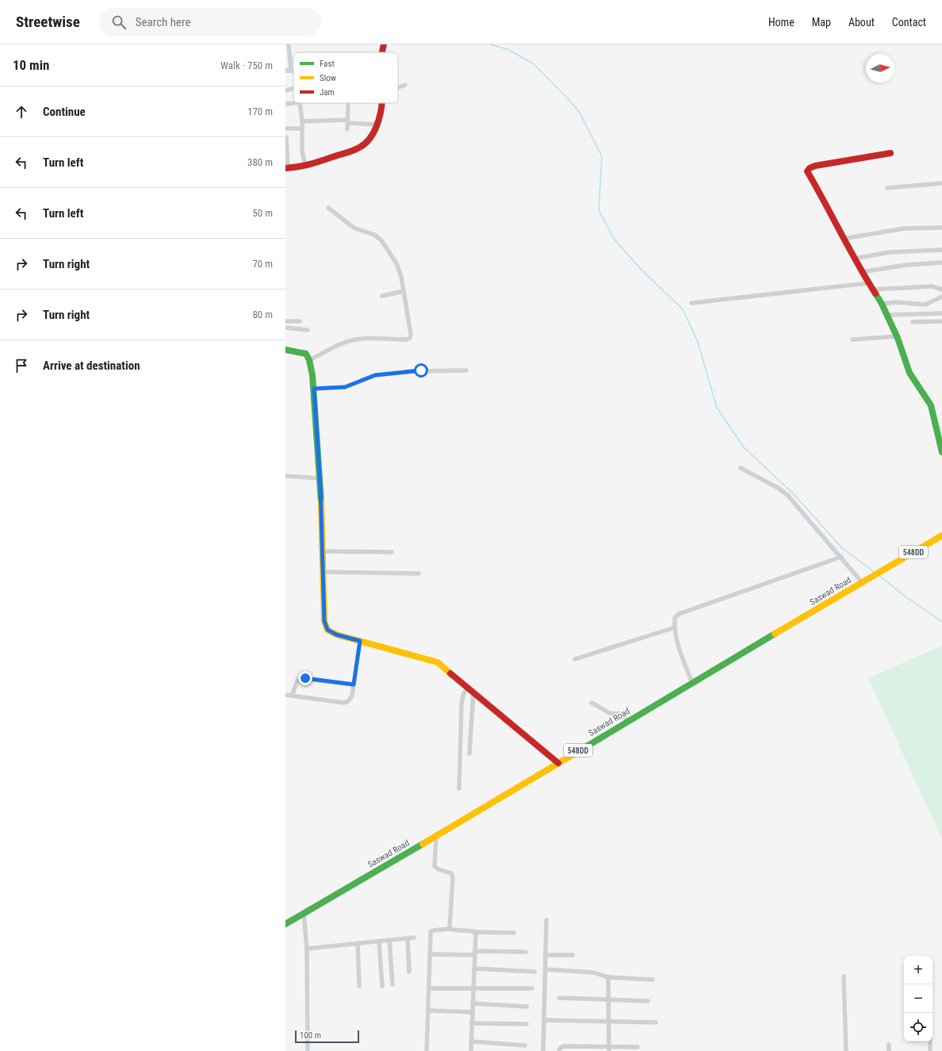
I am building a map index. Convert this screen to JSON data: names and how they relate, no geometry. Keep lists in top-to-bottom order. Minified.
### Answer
{"streets":{"main road":["548DD","Saswad Road"]},"legend":["Fast","Slow","Jam"],"scale_bar":"100 m","north":"right","page":{"header":"Streetwise","search":"Search here","nav":["Home","Map","About","Contact"],"heading":["10 min","Walk · 750 m"],"list":[["Continue","170 m"],["Turn left","380 m"],["Turn left","50 m"],["Turn right","70 m"],["Turn right","80 m"],"Arrive at destination"],"map_buttons":["+","−"],"scale":"100 m"}}
